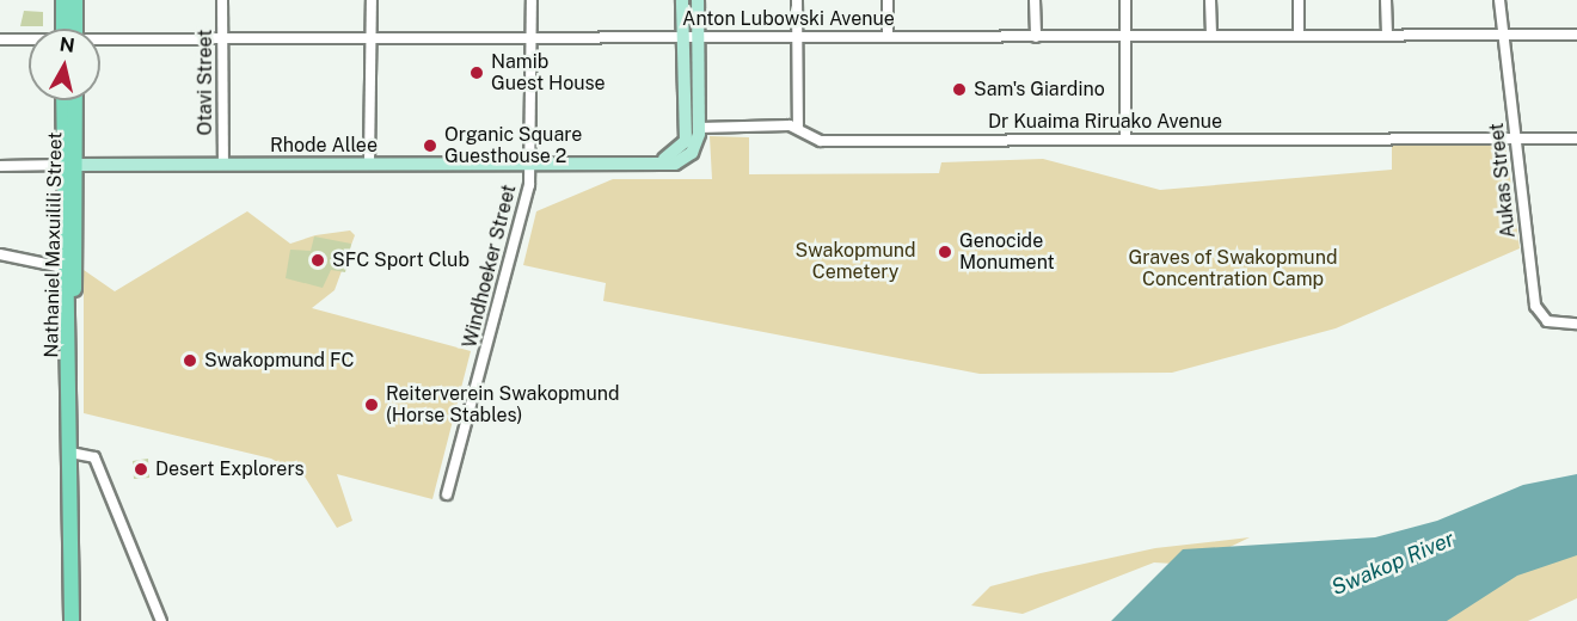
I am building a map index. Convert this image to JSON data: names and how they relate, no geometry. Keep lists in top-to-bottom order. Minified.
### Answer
{"streets":{"highway":["Nathaniel Maxuilili Street"],"main road":["Rhode Allee"],"street":["Anton Lubowski Avenue","Otavi Street","Dr Kuaima Riruako Avenue","Aukas Street","Windhoeker Street"]},"crossings":[["Anton Lubowski Avenue","Otavi Street"],["Anton Lubowski Avenue","Aukas Street"],["Anton Lubowski Avenue","Windhoeker Street"],["Otavi Street","Rhode Allee"],["Dr Kuaima Riruako Avenue","Rhode Allee"],["Dr Kuaima Riruako Avenue","Aukas Street"],["Rhode Allee","Nathaniel Maxuilili Street"],["Rhode Allee","Windhoeker Street"]],"water":["Swakop River"],"parks":["Swakopmund Cemetery","Graves of Swakopmund Concentration Camp"],"places":["Namib Guest House","Sam's Giardino","Organic Square Guesthouse 2","Genocide Monument","SFC Sport Club","Swakopmund FC","Reiterverein Swakopmund (Horse Stables)","Desert Explorers"],"north":"top"}
